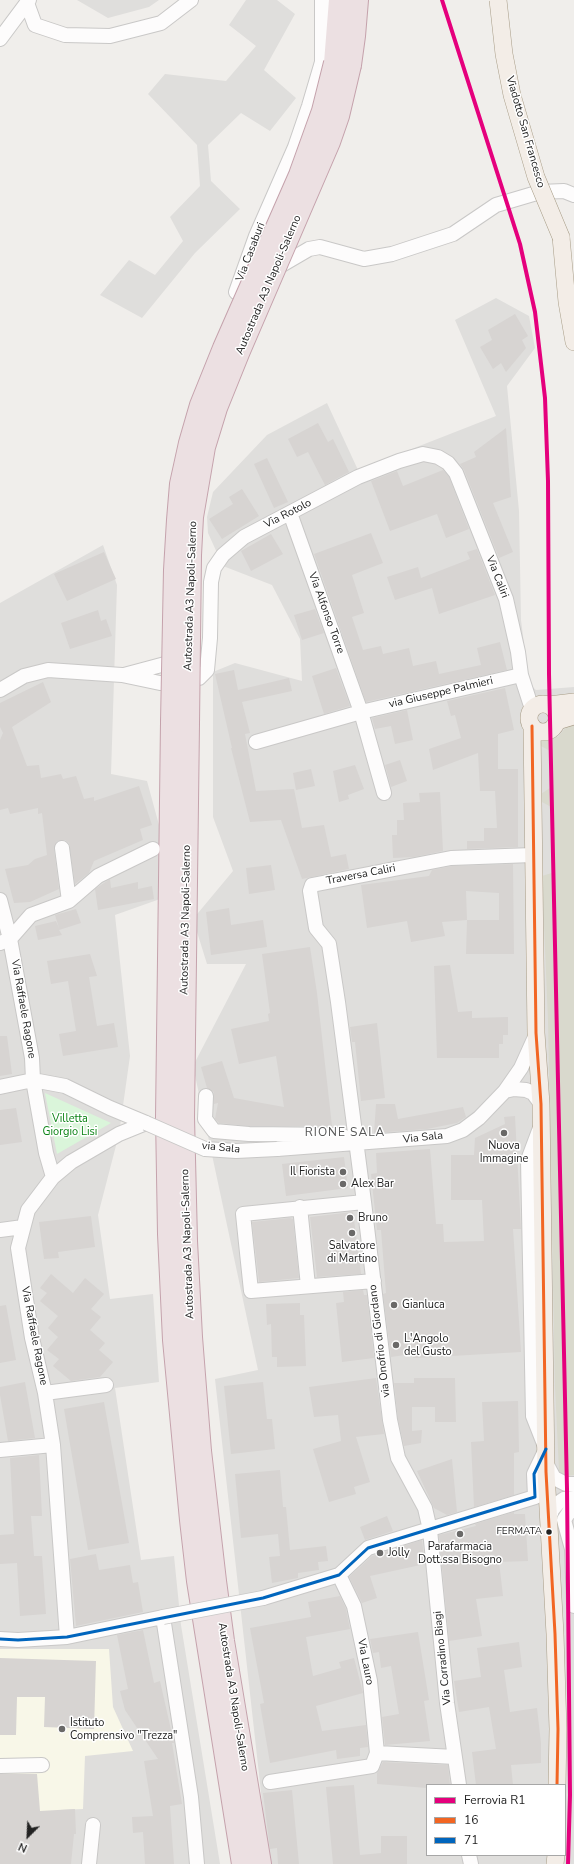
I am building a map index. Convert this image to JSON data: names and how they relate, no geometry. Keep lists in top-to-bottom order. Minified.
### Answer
{"streets":{"highway":["Autostrada A3 Napoli-Salerno"],"main road":["Viadotto San Francesco","Via Caliri"],"street":["Via Casaburi","Via Rotolo","Via Alfonso Torre","via Giuseppe Palmieri","Traversa Caliri","Via Raffaele Ragone","Via Sala","via Sala","via Onofrio di Giordano","Via Corradino Biagi","Via Lauro"]},"crossings":[["Via Rotolo","Via Caliri"],["Via Rotolo","Via Alfonso Torre"],["Via Caliri","via Giuseppe Palmieri"],["Via Caliri","Traversa Caliri"],["Via Caliri","Via Sala"],["Via Alfonso Torre","via Giuseppe Palmieri"],["Traversa Caliri","via Onofrio di Giordano"],["Via Raffaele Ragone","via Sala"],["Via Sala","via Sala"],["Via Sala","via Onofrio di Giordano"],["via Onofrio di Giordano","Via Corradino Biagi"]],"districts":["RIONE SALA"],"parks":["Villetta Giorgio Lisi"],"places":["Nuova Immagine","Il Fiorista","Alex Bar","Bruno","Salvatore di Martino","Gianluca","L'Angolo del Gusto","FERMATA","Parafarmacia Dott.ssa Bisogno","Jolly","Istituto Comprensivo \"Trezza\""],"lines":["rail line R1","transit line 16","transit line 71"],"legend":["Ferrovia R1","16","71"],"north":"bottom left"}
